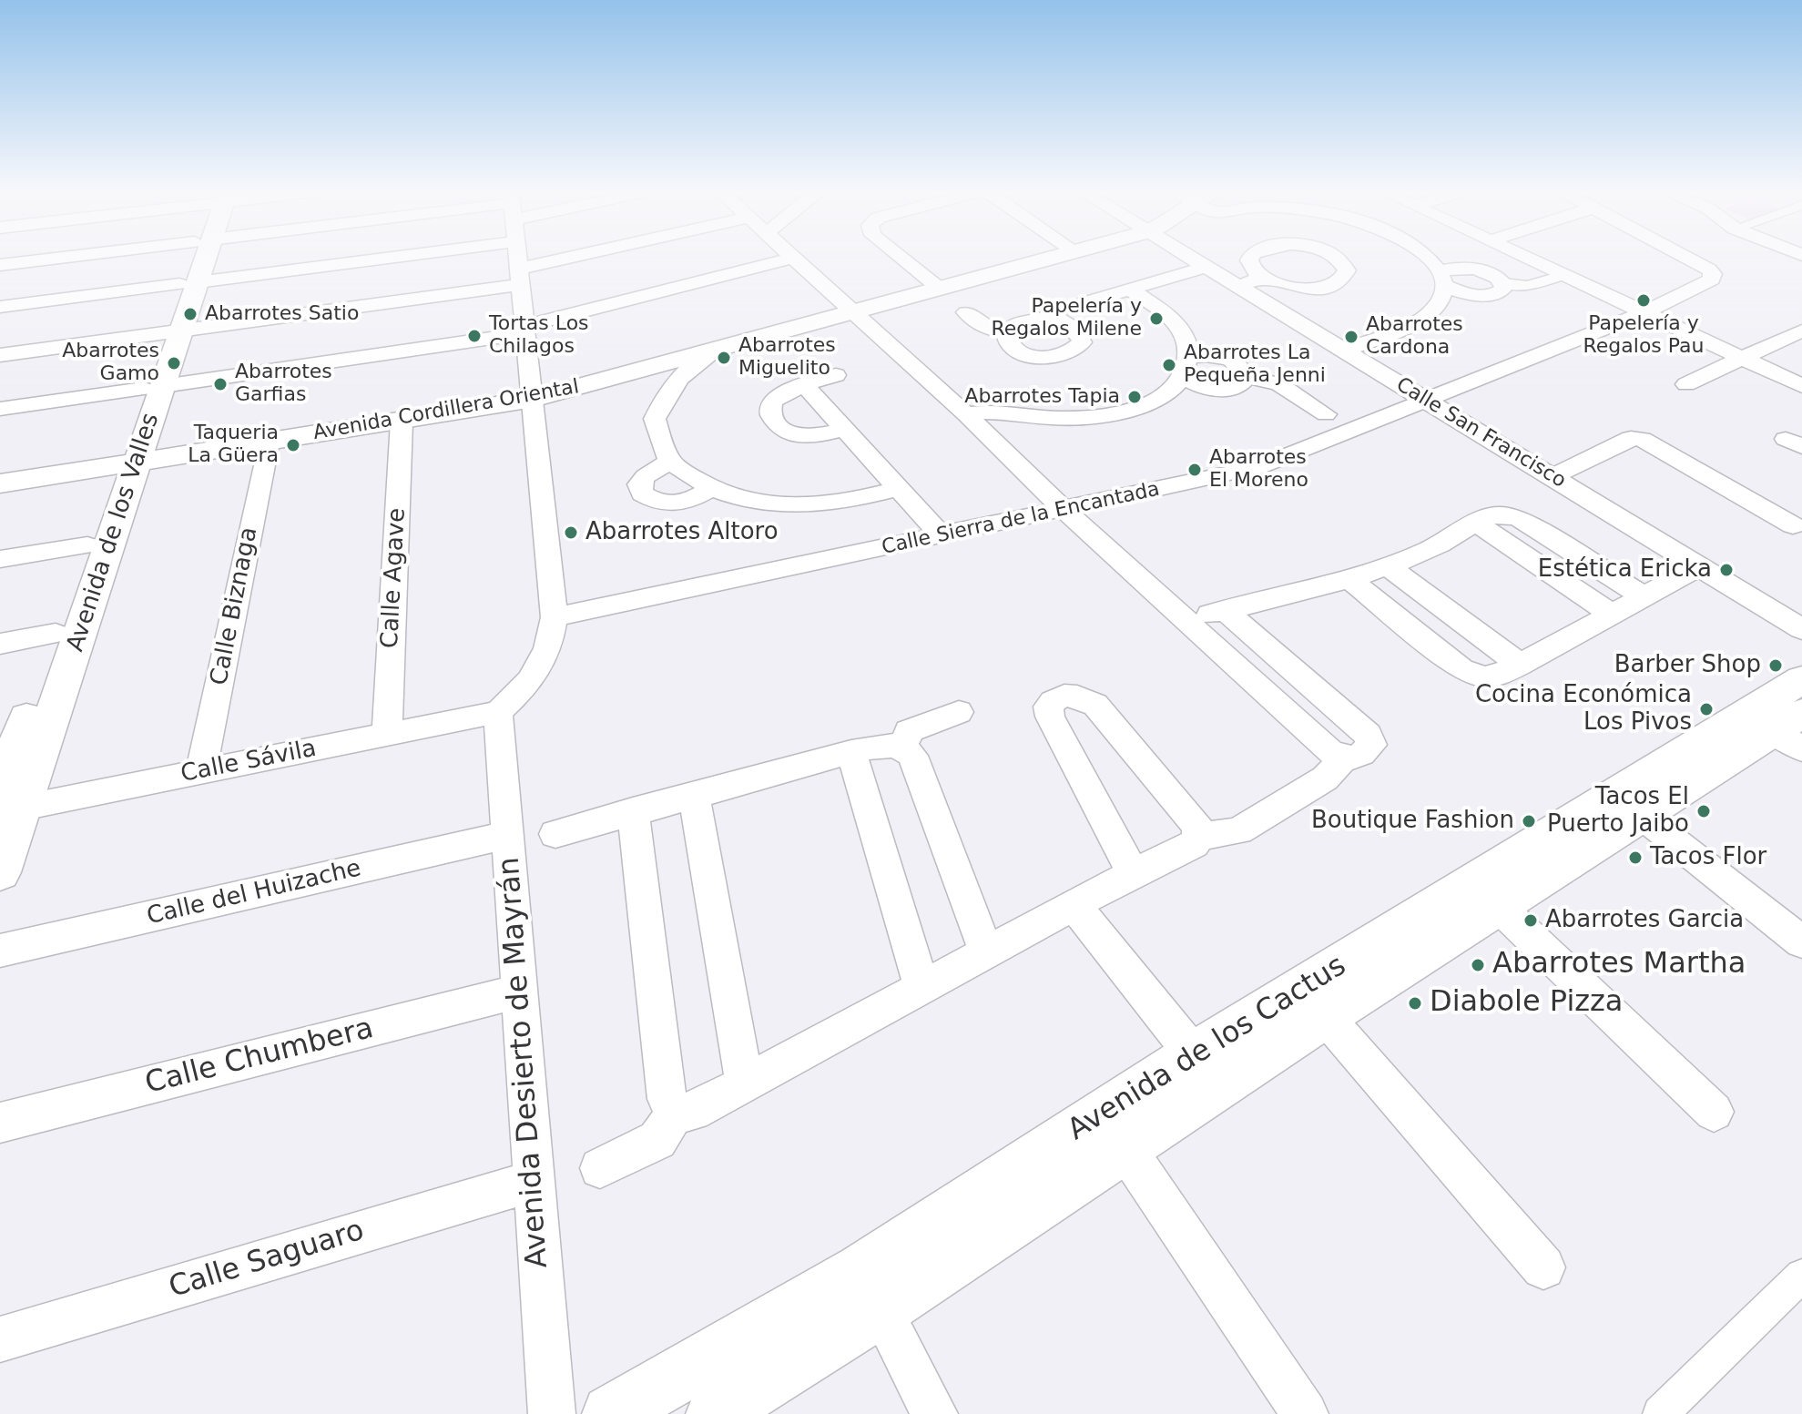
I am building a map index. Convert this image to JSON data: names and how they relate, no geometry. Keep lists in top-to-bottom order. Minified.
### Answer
{"streets":{"street":["Avenida Cordillera Oriental","Calle San Francisco","Calle Sierra de la Encantada","Avenida de los Valles","Calle Agave","Calle Biznaga","Calle Sávila","Calle del Huizache","Avenida de los Cactus","Calle Chumbera","Avenida Desierto de Mayrán","Calle Saguaro"]},"crossings":[["Avenida Cordillera Oriental","Avenida de los Valles"],["Avenida Cordillera Oriental","Calle Agave"],["Avenida Cordillera Oriental","Calle Biznaga"],["Calle San Francisco","Calle Sierra de la Encantada"],["Avenida de los Valles","Calle Sávila"],["Calle Agave","Calle Sávila"],["Calle Biznaga","Calle Sávila"],["Calle Sávila","Avenida Desierto de Mayrán"],["Calle del Huizache","Avenida Desierto de Mayrán"],["Calle Chumbera","Avenida Desierto de Mayrán"],["Avenida Desierto de Mayrán","Calle Saguaro"]],"places":["Papelería y Regalos Pau","Abarrotes Satio","Papelería y Regalos Milene","Tortas Los Chilagos","Abarrotes Cardona","Abarrotes Miguelito","Abarrotes Gamo","Abarrotes La Pequeña Jenni","Abarrotes Garfias","Abarrotes Tapia","Taqueria La Güera","Abarrotes El Moreno","Abarrotes Altoro","Estética Ericka","Barber Shop","Cocina Económica Los Pivos","Tacos El Puerto Jaibo","Boutique Fashion","Tacos Flor","Abarrotes Garcia","Abarrotes Martha","Diabole Pizza"]}
